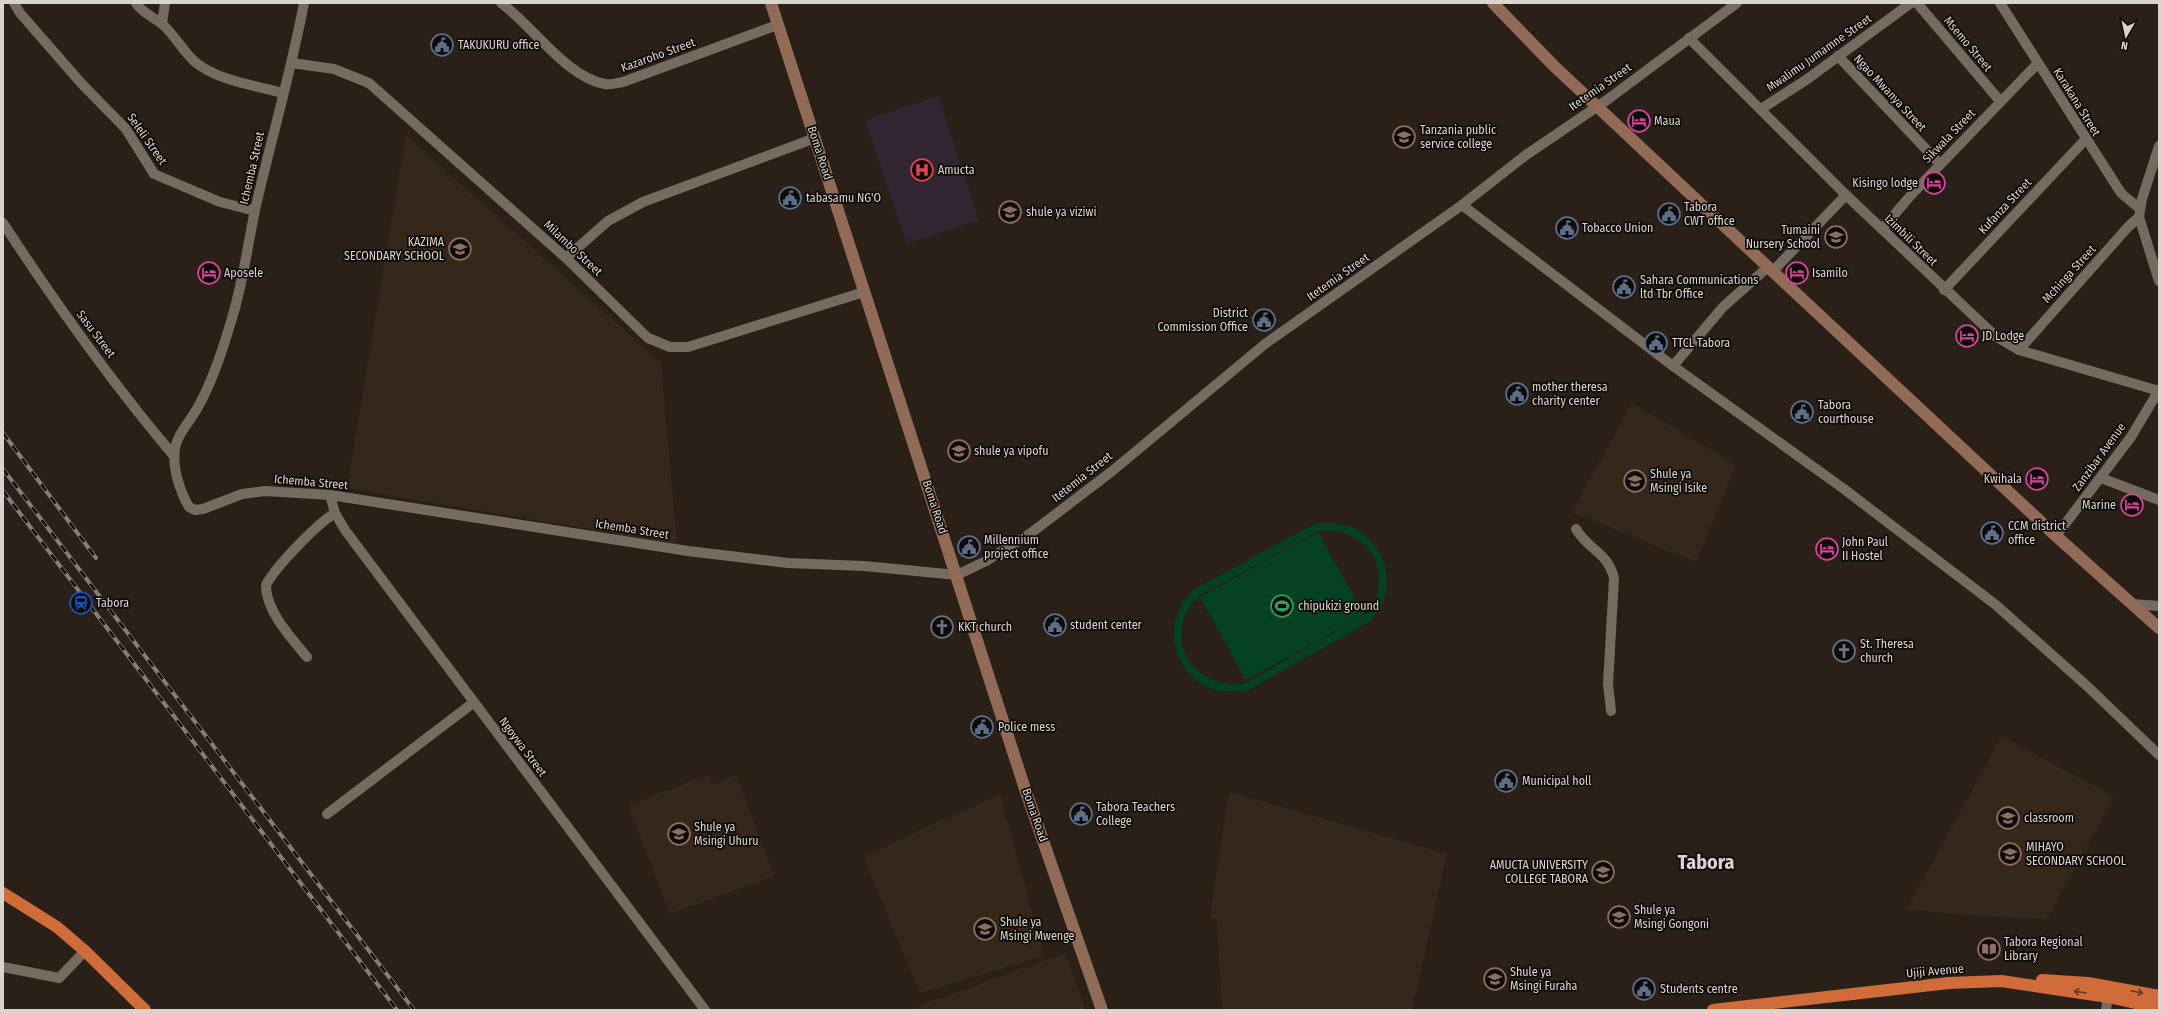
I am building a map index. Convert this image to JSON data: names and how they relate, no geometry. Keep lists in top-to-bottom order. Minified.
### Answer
{"streets":{"highway":["Ujiji Avenue"],"main road":["Boma Road"],"street":["Msemo Street","Mwalimu Jumamne Street","Kazaroho Street","Itetemia Street","Ngao Mwanya Street","Karakana Street","Sikwala Street","Seleli Street","Ichemba Street","Kufanza Street","Izimbili Street","Milambo Street","Mchinga Street","Sasu Street","Zanzibar Avenue","Ngoywa Street"]},"crossings":[["Msemo Street","Sikwala Street"],["Mwalimu Jumamne Street","Ngao Mwanya Street"],["Mwalimu Jumamne Street","Izimbili Street"],["Kazaroho Street","Boma Road"],["Itetemia Street","Boma Road"],["Itetemia Street","Ichemba Street"],["Itetemia Street","Izimbili Street"],["Ngao Mwanya Street","Sikwala Street"],["Karakana Street","Sikwala Street"],["Karakana Street","Kufanza Street"],["Karakana Street","Mchinga Street"],["Sikwala Street","Izimbili Street"],["Seleli Street","Ichemba Street"],["Boma Road","Ichemba Street"],["Boma Road","Milambo Street"],["Ichemba Street","Milambo Street"],["Ichemba Street","Sasu Street"],["Ichemba Street","Ngoywa Street"],["Kufanza Street","Izimbili Street"],["Izimbili Street","Mchinga Street"],["Izimbili Street","Zanzibar Avenue"]],"districts":["Tabora"],"places":{"public building":["TAKUKURU office","tabasamu NG'O","Tabora CWT office","Tobacco Union","Sahara Communications ltd Tbr Office","District Commission Office","TTCL Tabora","mother theresa charity center","Tabora courthouse","CCM district office","Millennium project office","student center","Police mess","Municipal holl","Tabora Teachers College","Students centre"],"hotel":["Maua","Kisingo lodge","Aposele","Isamilo","JD Lodge","Kwihala","Marine","John Paul II Hostel"],"school or university":["Tanzania public service college","shule ya viziwi","Tumaini Nursery School","KAZIMA SECONDARY SCHOOL","shule ya vipofu","Shule ya Msingi Isike","classroom","Shule ya Msingi Uhuru","MIHAYO SECONDARY SCHOOL","AMUCTA UNIVERSITY COLLEGE TABORA","Shule ya Msingi Gongoni","Shule ya Msingi Mwenge","Shule ya Msingi Furaha"],"hospital":["Amucta"],"station":["Tabora"],"sports":["chipukizi ground"],"church":["KKT church","St. Theresa church"],"library":["Tabora Regional Library"]},"north":"bottom"}
